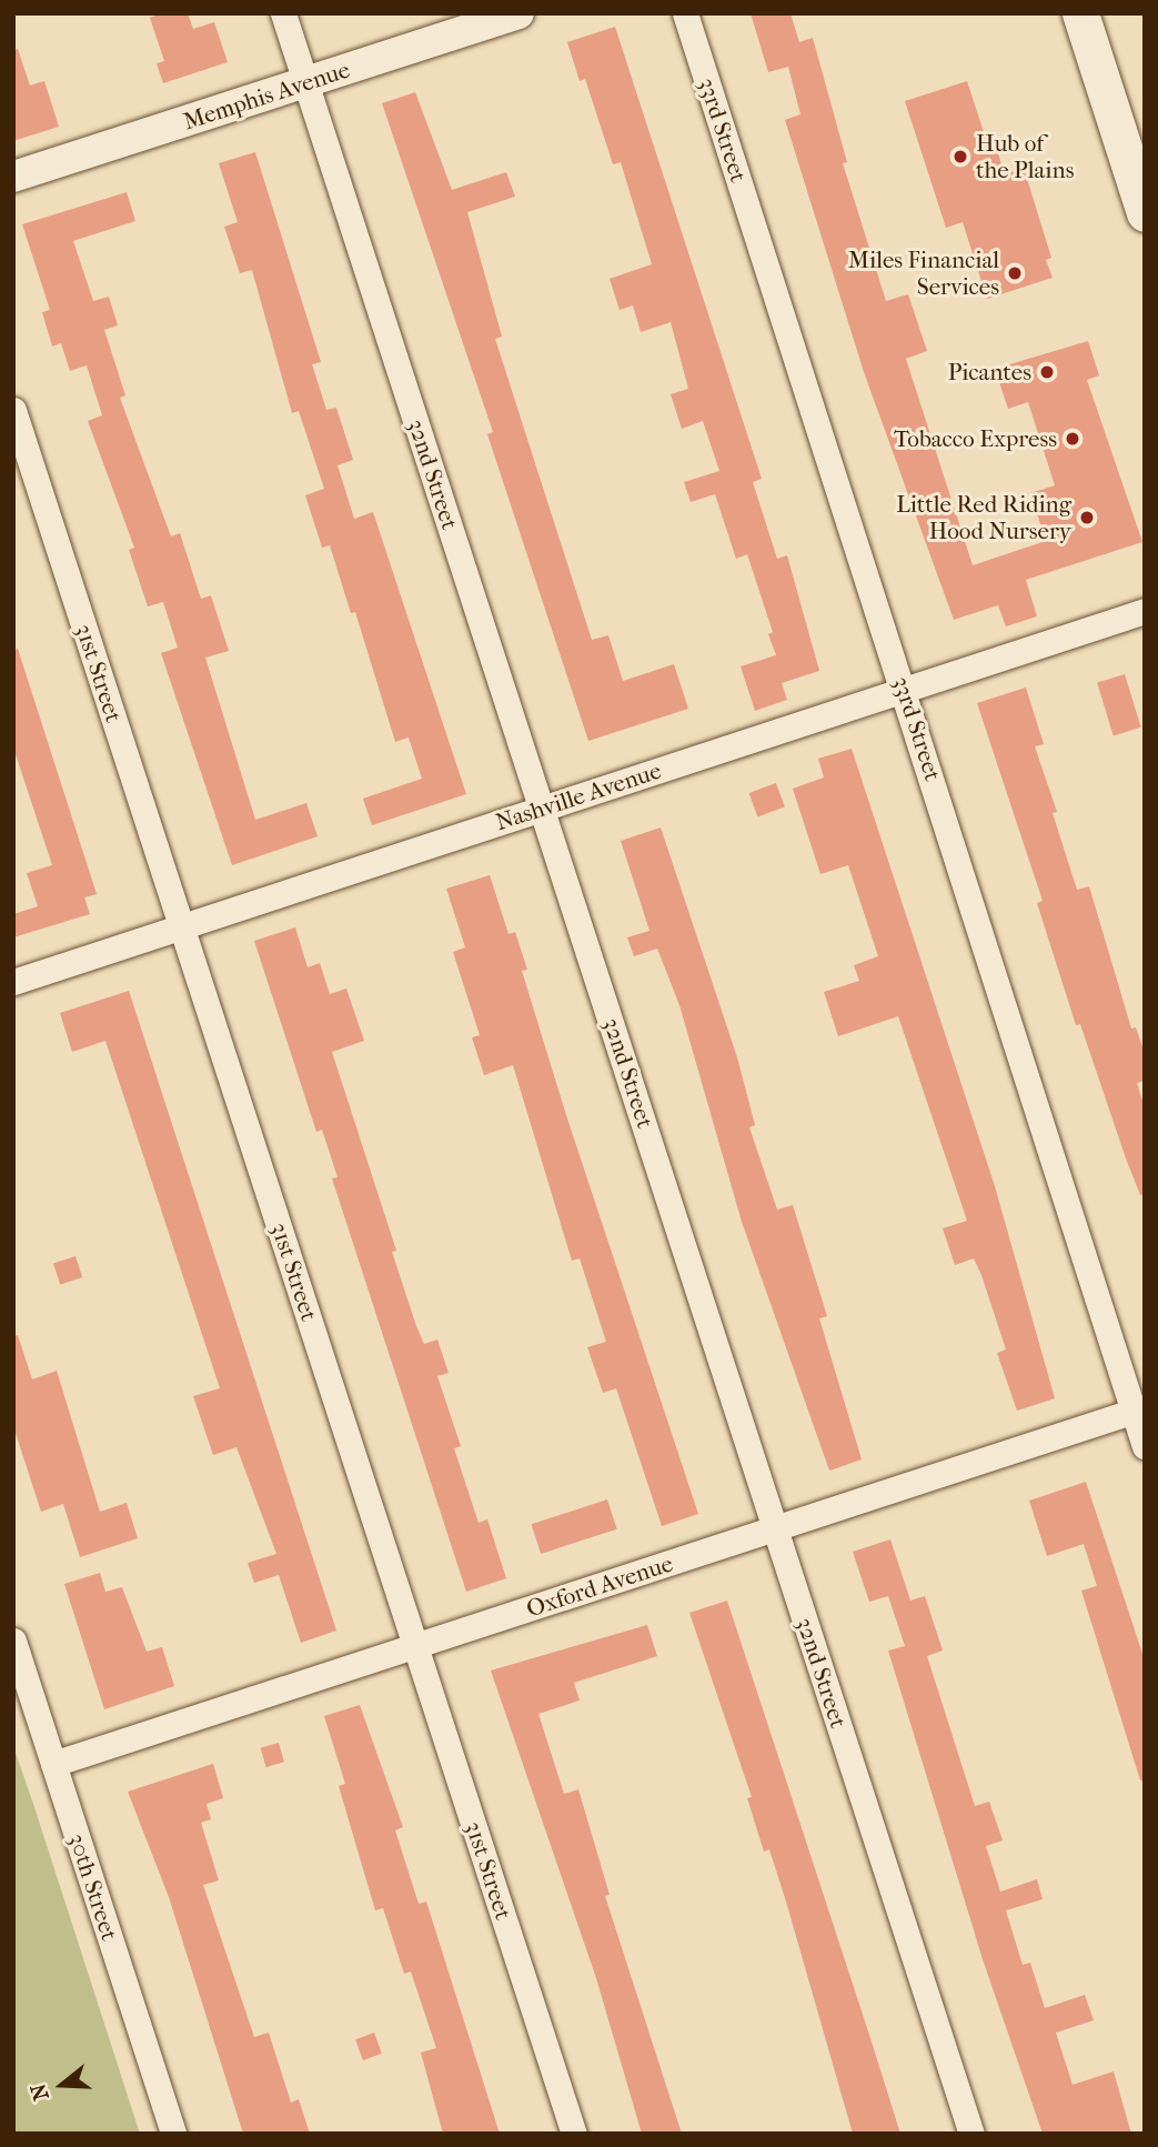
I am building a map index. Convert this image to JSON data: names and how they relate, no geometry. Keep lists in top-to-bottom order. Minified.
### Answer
{"streets":{"street":["Memphis Avenue","33rd Street","32nd Street","31st Street","Nashville Avenue","Oxford Avenue","30th Street"]},"crossings":[["Memphis Avenue","32nd Street"],["33rd Street","Nashville Avenue"],["33rd Street","Oxford Avenue"],["32nd Street","Nashville Avenue"],["32nd Street","Oxford Avenue"],["31st Street","Nashville Avenue"],["31st Street","Oxford Avenue"],["Oxford Avenue","30th Street"]],"places":["Hub of the Plains","Miles Financial Services","Picantes","Tobacco Express","Little Red Riding Hood Nursery"],"north":"left"}
